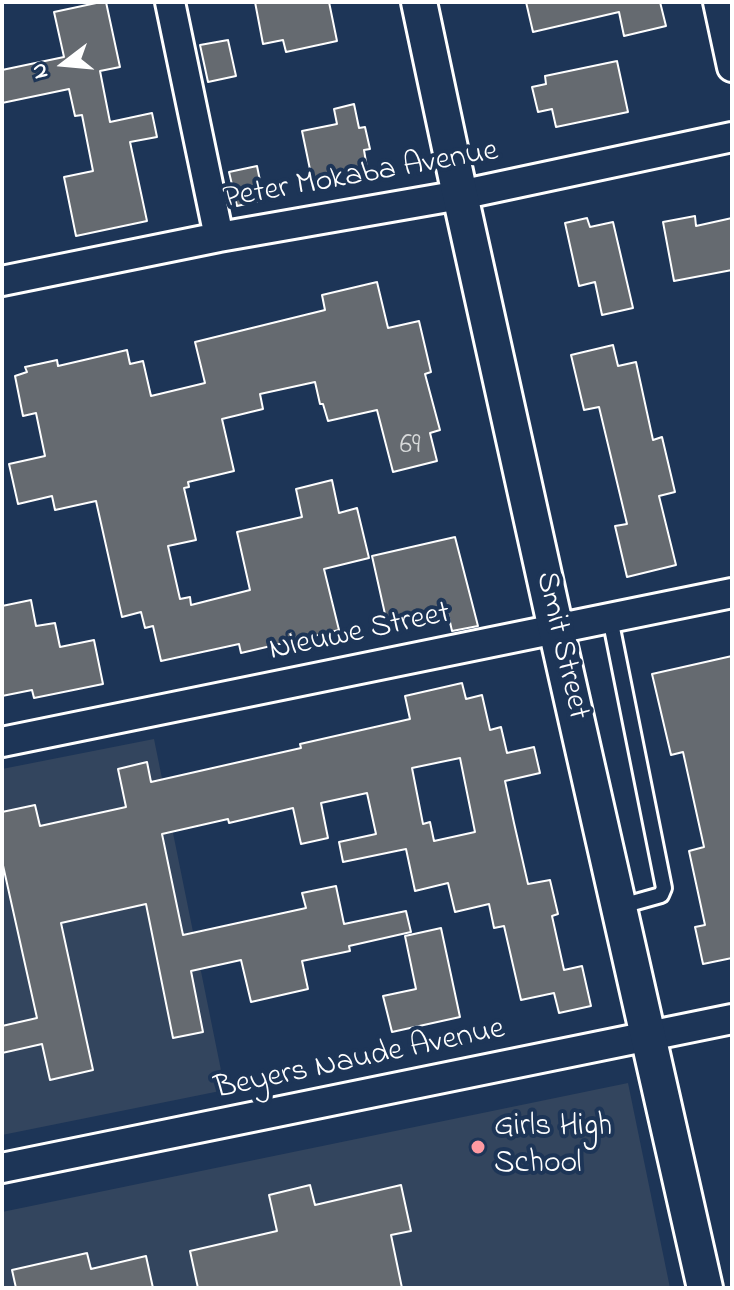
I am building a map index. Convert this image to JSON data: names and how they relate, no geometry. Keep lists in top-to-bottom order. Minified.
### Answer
{"streets":{"street":["Peter Mokaba Avenue","Nieuwe Street","Smit Street","Beyers Naude Avenue"]},"crossings":[["Peter Mokaba Avenue","Smit Street"],["Nieuwe Street","Smit Street"],["Smit Street","Beyers Naude Avenue"]],"places":["Girls High School"],"house_numbers":["69"],"north":"left"}
